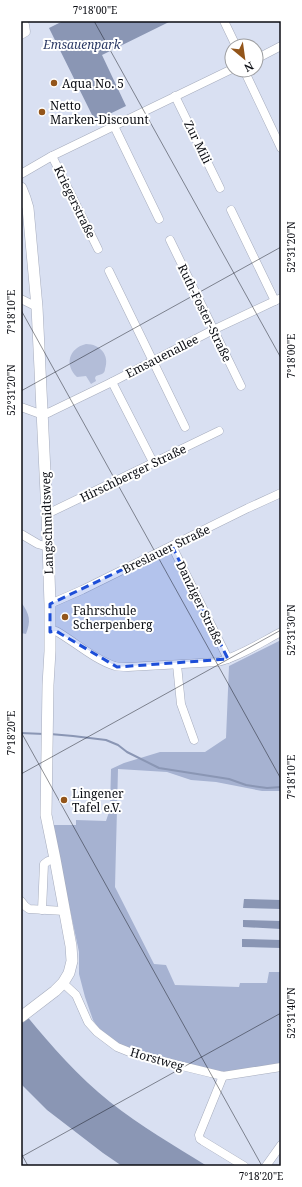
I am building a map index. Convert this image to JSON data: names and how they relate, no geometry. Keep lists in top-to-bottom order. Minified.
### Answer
{"streets":{"street":["Zur Mili","Kriegerstraße","Ruth-Foster-Straße","Emsauenallee","Hirschberger Straße","Langschmidtsweg","Breslauer Straße","Danziger Straße","Horstweg"]},"crossings":[["Ruth-Foster-Straße","Emsauenallee"],["Emsauenallee","Langschmidtsweg"],["Hirschberger Straße","Langschmidtsweg"],["Langschmidtsweg","Breslauer Straße"],["Langschmidtsweg","Horstweg"],["Breslauer Straße","Danziger Straße"]],"parks":["Emsauenpark"],"places":["Aqua No. 5","Netto Marken-Discount","Fahrschule Scherpenberg","Lingener Tafel e.V."],"north":"bottom right","coordinates":["7°18'00\"E","52°31'20\"N","7°18'10\"E","52°31'30\"N","7°18'20\"E","52°31'40\"N"]}
